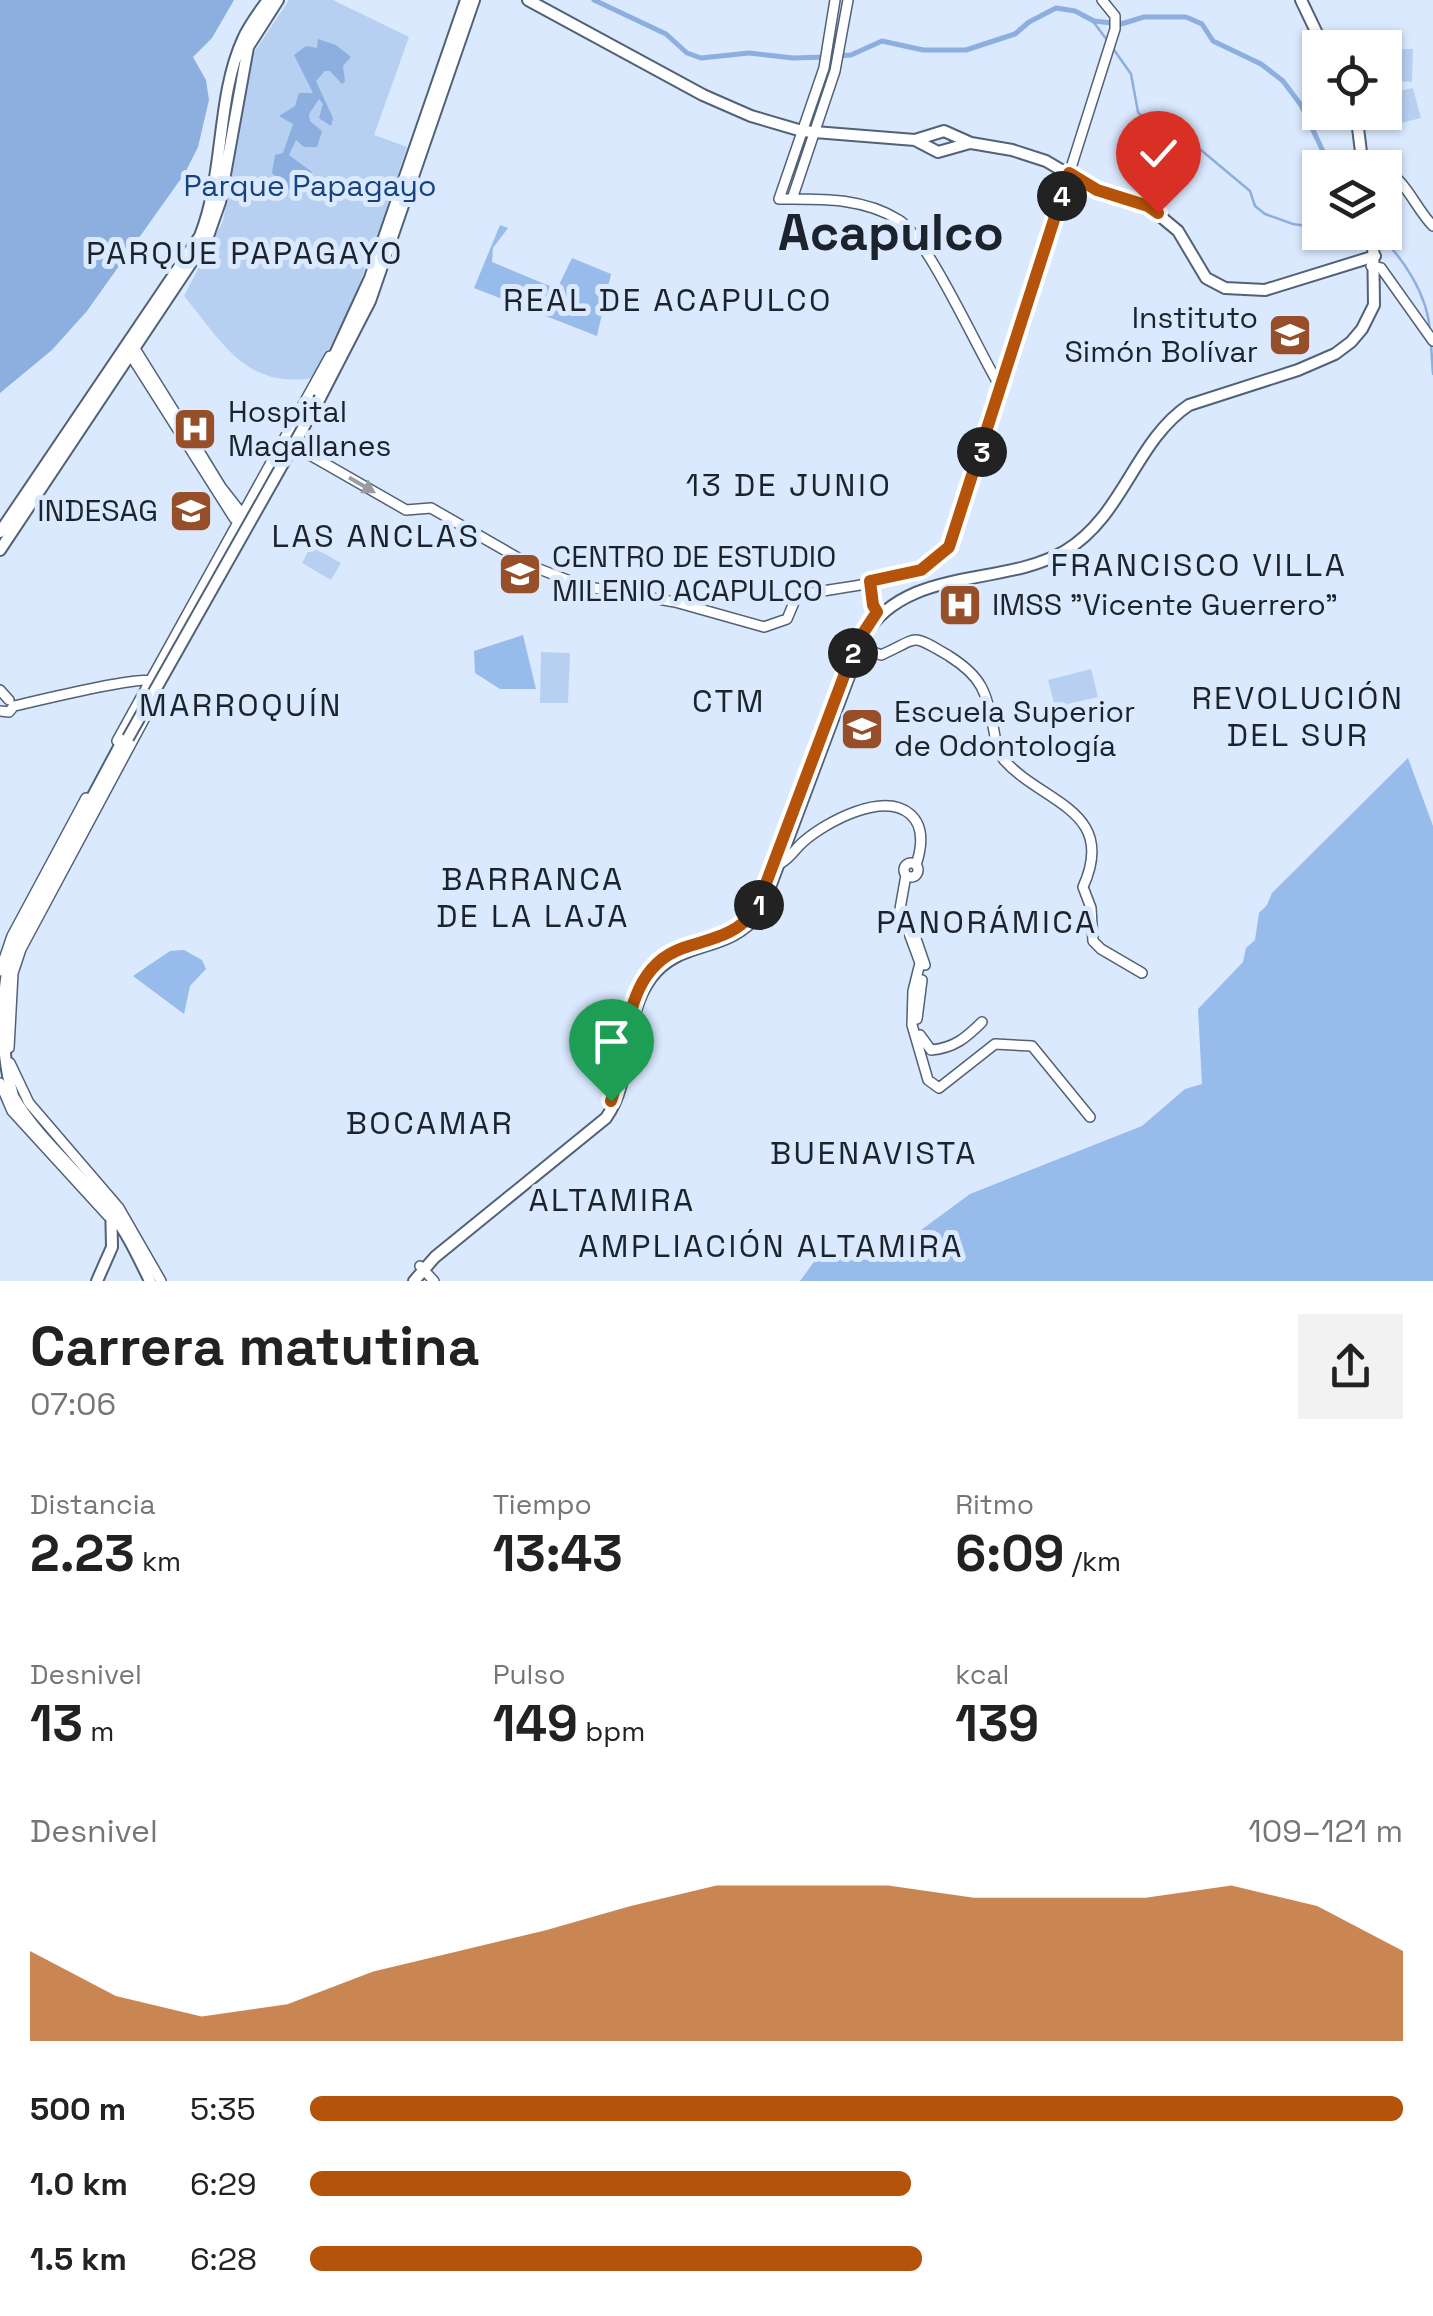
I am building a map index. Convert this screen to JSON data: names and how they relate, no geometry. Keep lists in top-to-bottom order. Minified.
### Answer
{"districts":["Acapulco","PARQUE PAPAGAYO","REAL DE ACAPULCO","13 DE JUNIO","LAS ANCLAS","FRANCISCO VILLA","REVOLUCIÓN DEL SUR","CTM","MARROQUÍN","BARRANCA DE LA LAJA","PANORÁMICA","BOCAMAR","BUENAVISTA","ALTAMIRA","AMPLIACIÓN ALTAMIRA"],"parks":["Parque Papagayo"],"places":{"school or university":["Instituto Simón Bolívar","INDESAG","CENTRO DE ESTUDIO MILENIO ACAPULCO","Escuela Superior de Odontología"],"hospital":["Hospital Magallanes","IMSS \"Vicente Guerrero\""]},"page":{"pins":["4","3","2","1"],"heading":["Carrera matutina","07:06"],"stats":[["Distancia","2.23 km"],["Tiempo","13:43"],["Ritmo","6:09 /km"],["Desnivel","13 m"],["Pulso","149 bpm"],["kcal","139"]],"chart":["Desnivel","109–121 m"],"list":[{"name":"500 m","note":"5:35"},{"name":"1.0 km","note":"6:29"},{"name":"1.5 km","note":"6:28"}]}}
